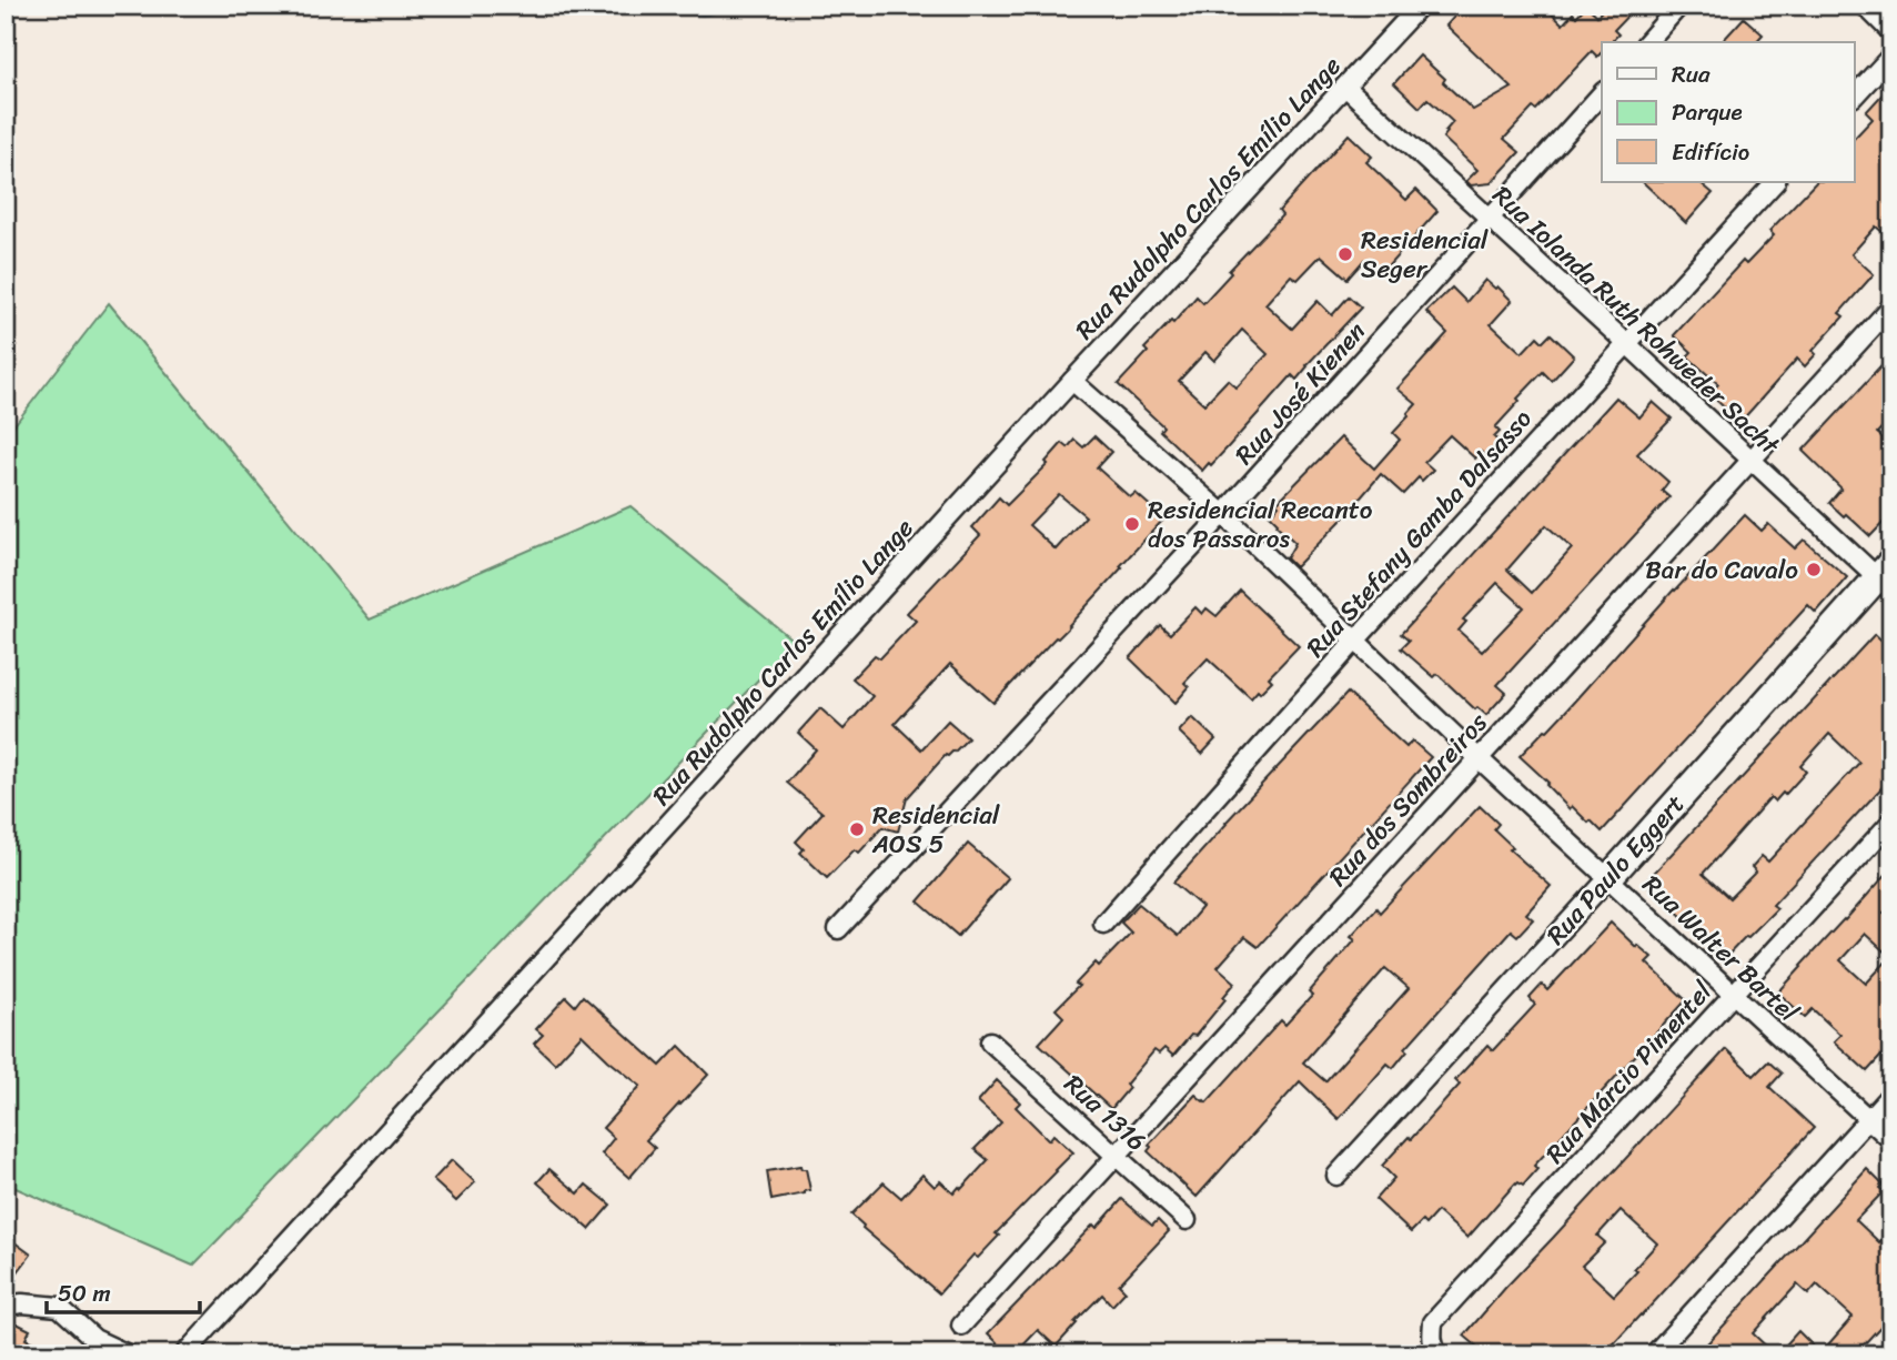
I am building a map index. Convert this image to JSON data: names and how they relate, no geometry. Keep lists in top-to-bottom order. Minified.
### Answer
{"streets":{"street":["Rua Rudolpho Carlos Emílio Lange","Rua Iolanda Ruth Rohweder Sacht","Rua José Kienen","Rua Stefany Gamba Dalsasso","Rua dos Sombreiros","Rua Paulo Eggert","Rua Walter Bartel","Rua Márcio Pimentel","Rua 1316"]},"crossings":[["Rua Rudolpho Carlos Emílio Lange","Rua Iolanda Ruth Rohweder Sacht"],["Rua Rudolpho Carlos Emílio Lange","Rua Walter Bartel"],["Rua Iolanda Ruth Rohweder Sacht","Rua José Kienen"],["Rua Iolanda Ruth Rohweder Sacht","Rua Stefany Gamba Dalsasso"],["Rua Iolanda Ruth Rohweder Sacht","Rua dos Sombreiros"],["Rua Iolanda Ruth Rohweder Sacht","Rua Paulo Eggert"],["Rua José Kienen","Rua Walter Bartel"],["Rua Stefany Gamba Dalsasso","Rua Walter Bartel"],["Rua dos Sombreiros","Rua Walter Bartel"],["Rua dos Sombreiros","Rua 1316"],["Rua Paulo Eggert","Rua Walter Bartel"],["Rua Walter Bartel","Rua Márcio Pimentel"]],"places":["Residencial Seger","Residencial Recanto dos Passaros","Bar do Cavalo","Residencial AOS 5"],"legend":["Rua","Parque","Edifício"],"scale_bar":"50 m"}
